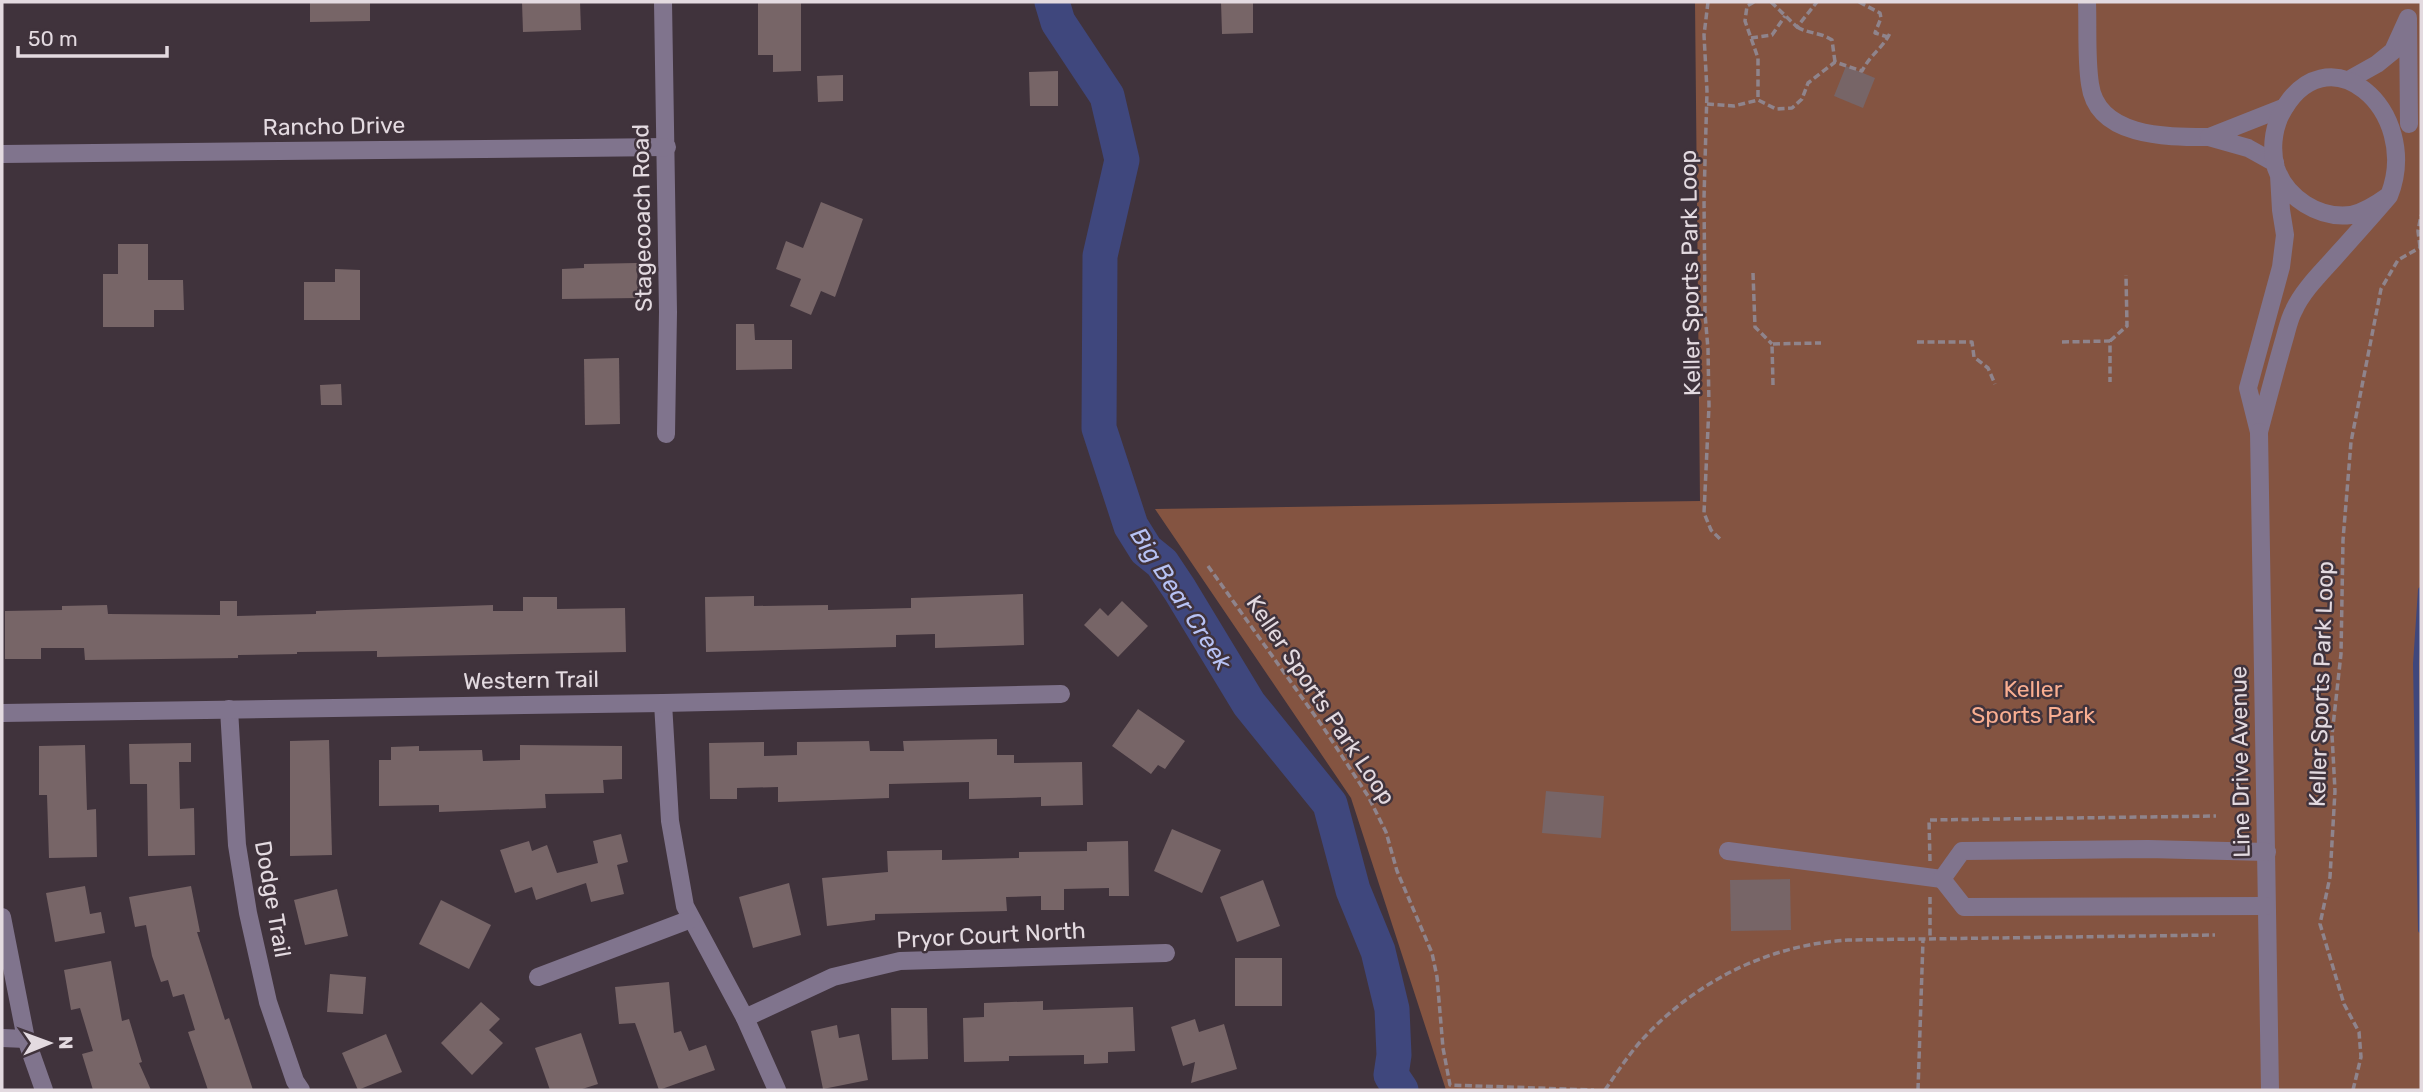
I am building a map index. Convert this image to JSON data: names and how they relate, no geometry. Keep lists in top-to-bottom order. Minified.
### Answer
{"streets":{"street":["Rancho Drive","Stagecoach Road","Western Trail","Line Drive Avenue","Dodge Trail","Pryor Court North"],"path":["Keller Sports Park Loop"]},"crossings":[["Rancho Drive","Stagecoach Road"],["Western Trail","Dodge Trail"]],"water":["Big Bear Creek"],"parks":["Keller Sports Park"],"scale_bar":"50 m","north":"right"}
